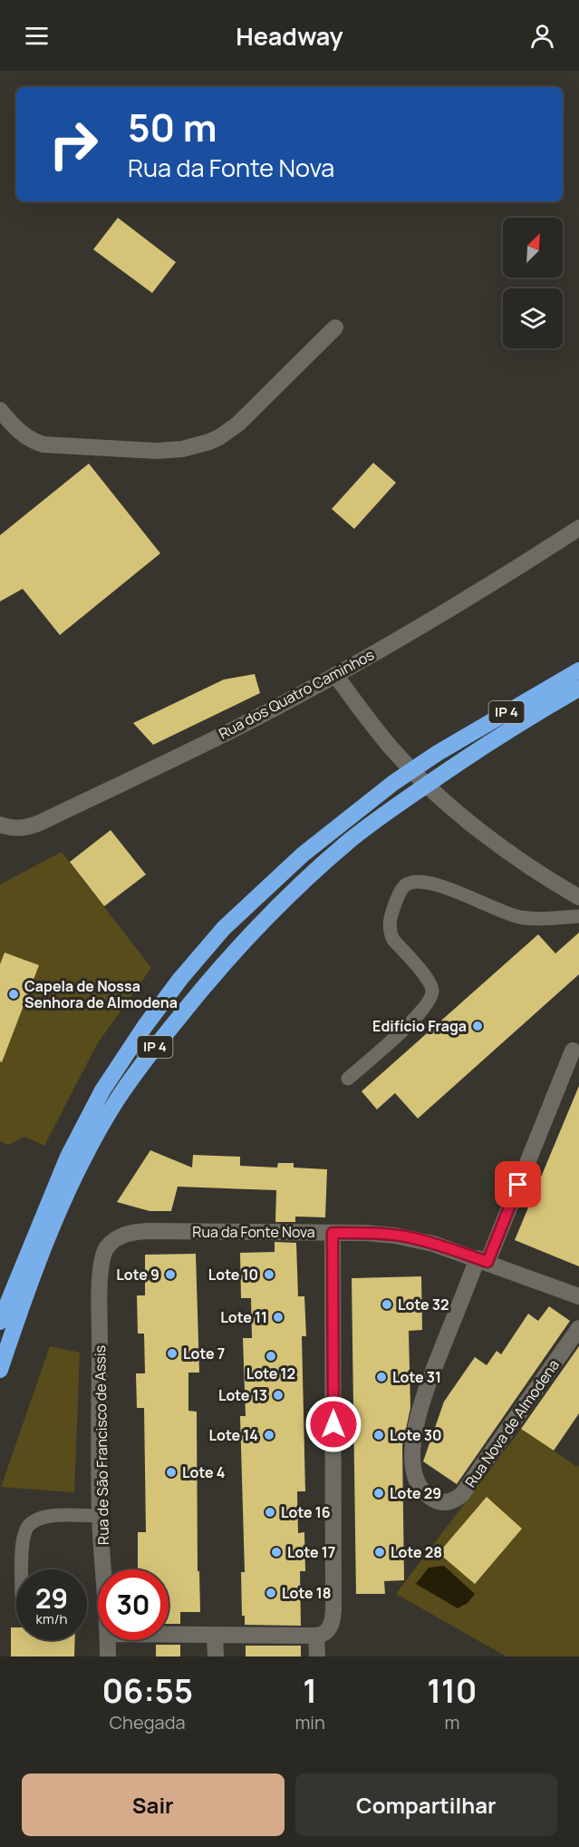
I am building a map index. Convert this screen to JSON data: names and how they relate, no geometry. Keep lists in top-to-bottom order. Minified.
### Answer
{"streets":{"highway":["IP 4"],"street":["Rua dos Quatro Caminhos","Rua da Fonte Nova","Rua Nova de Almodena","Rua de São Francisco de Assis"]},"crossings":[["Rua da Fonte Nova","Rua Nova de Almodena"],["Rua da Fonte Nova","Rua de São Francisco de Assis"]],"places":["Capela de Nossa Senhora de Almodena","Edifício Fraga","Lote 9","Lote 10","Lote 32","Lote 11","Lote 7","Lote 12","Lote 31","Lote 13","Lote 14","Lote 30","Lote 4","Lote 29","Lote 16","Lote 17","Lote 28","Lote 18"],"north":"top right","page":{"header":"Headway","turn":["50 m","Rua da Fonte Nova"],"speed":"29 km/h","limit":"30","eta":["06:55","Chegada","1","min","110","m"],"buttons":["Sair","Compartilhar"]}}
